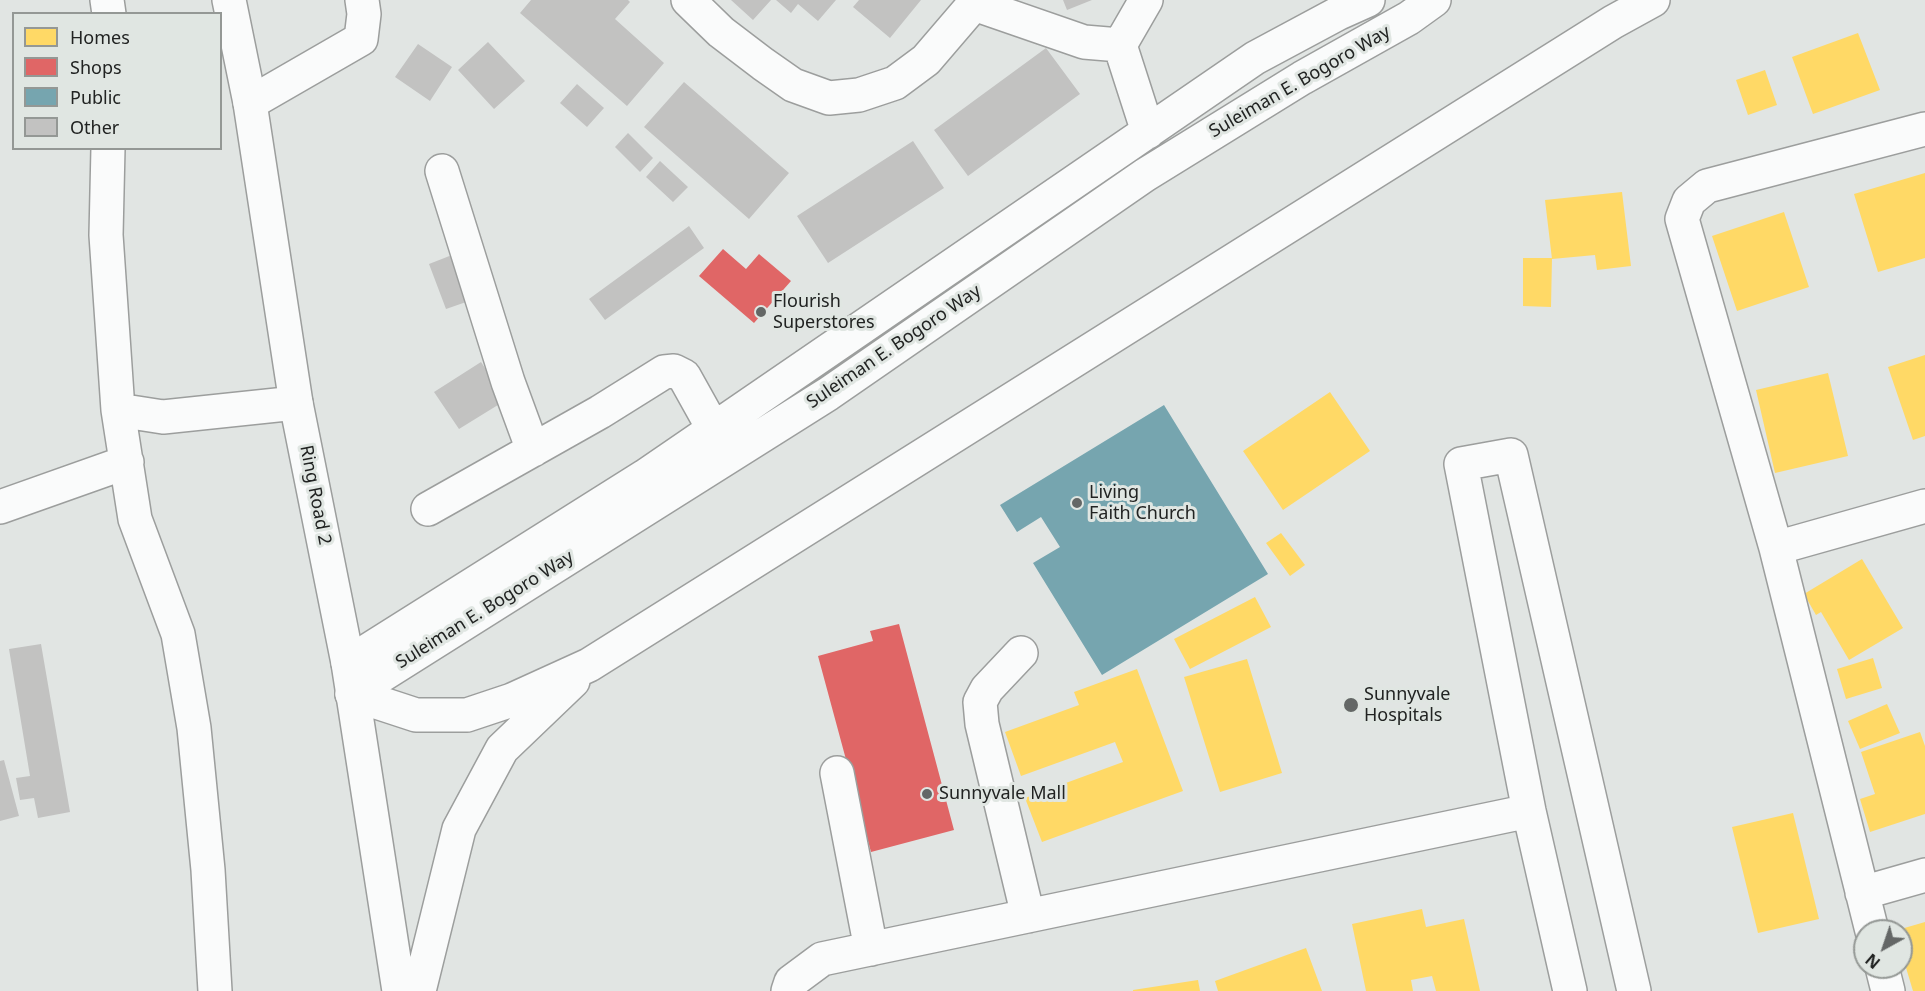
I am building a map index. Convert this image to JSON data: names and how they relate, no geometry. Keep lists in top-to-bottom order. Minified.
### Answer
{"streets":{"street":["Suleiman E. Bogoro Way","Ring Road 2"]},"crossings":[["Suleiman E. Bogoro Way","Ring Road 2"]],"places":["Flourish Superstores","Living Faith Church","Sunnyvale Hospitals","Sunnyvale Mall"],"legend":["Homes","Shops","Public","Other"],"north":"bottom left"}
